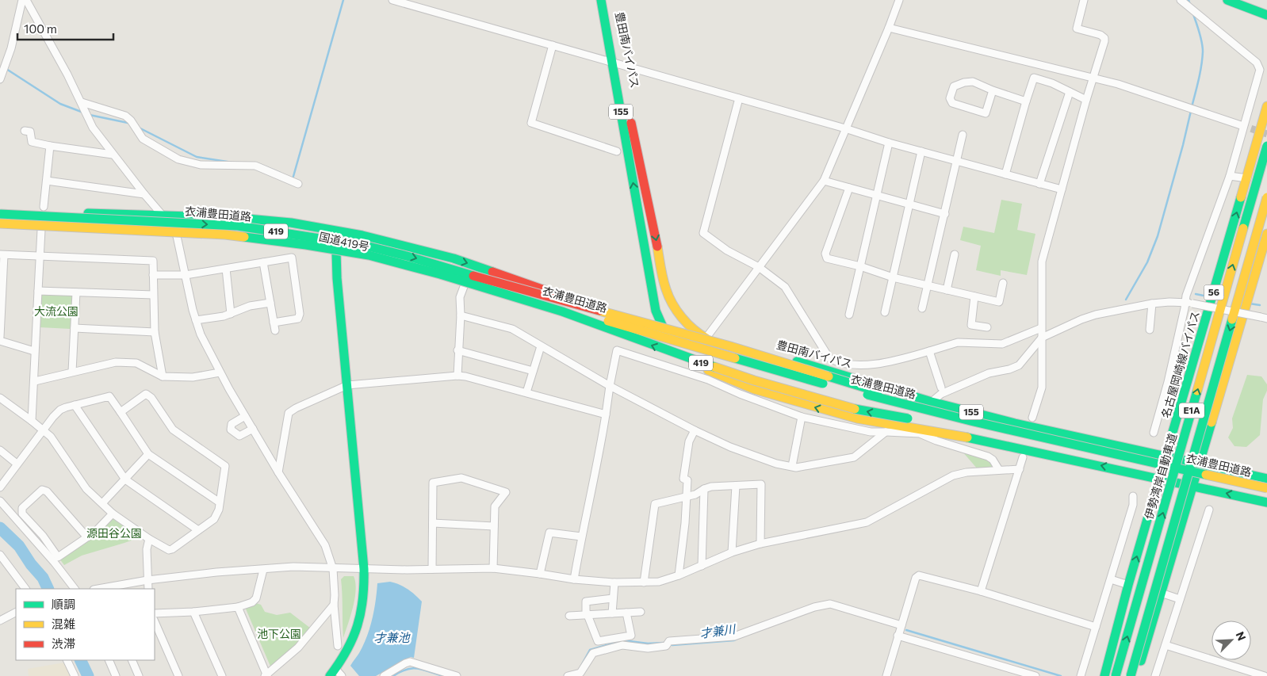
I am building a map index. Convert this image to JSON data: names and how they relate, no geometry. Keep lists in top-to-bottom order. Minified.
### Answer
{"streets":{"main road":["豊田南バイパス","155","衣浦豊田道路","419","国道419号","56","名古屋岡崎線バイパス","E1A","伊勢湾岸自動車道"]},"crossings":[["豊田南バイパス","155"],["豊田南バイパス","衣浦豊田道路"],["豊田南バイパス","国道419号"],["豊田南バイパス","名古屋岡崎線バイパス"],["155","衣浦豊田道路"],["155","名古屋岡崎線バイパス"],["衣浦豊田道路","国道419号"],["419","国道419号"]],"water":["才兼川","才兼池"],"parks":["大流公園","源田谷公園","池下公園"],"legend":["順調","混雑","渋滞"],"scale_bar":"100 m","north":"top right"}
